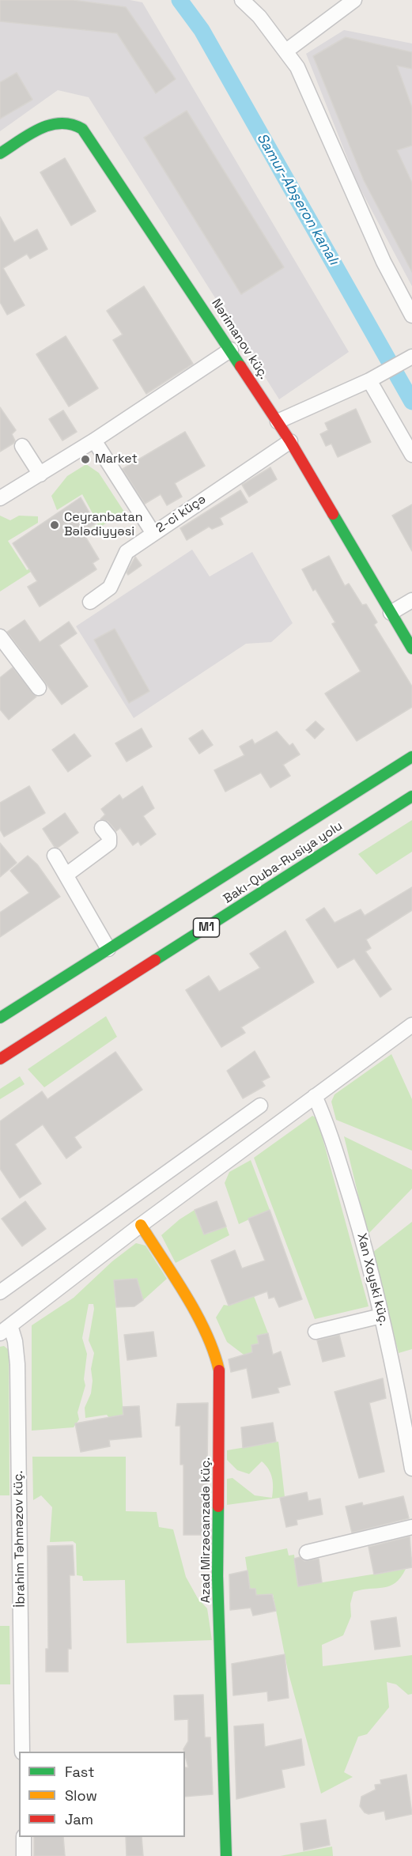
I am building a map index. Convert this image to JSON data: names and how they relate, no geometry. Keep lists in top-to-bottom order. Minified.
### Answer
{"streets":{"main road":["Nərimanov küç.","Bakı-Quba-Rusiya yolu","M1","Azad Mirzəcanzadə küç."],"street":["2-ci küçə","Xan Xoyski küç.","İbrahim Təhməzov küç."]},"crossings":[["Nərimanov küç.","2-ci küçə"]],"water":["Samur-Abşeron kanalı"],"places":["Market","Ceyranbatan Bələdiyyəsi"],"legend":["Fast","Slow","Jam"]}
